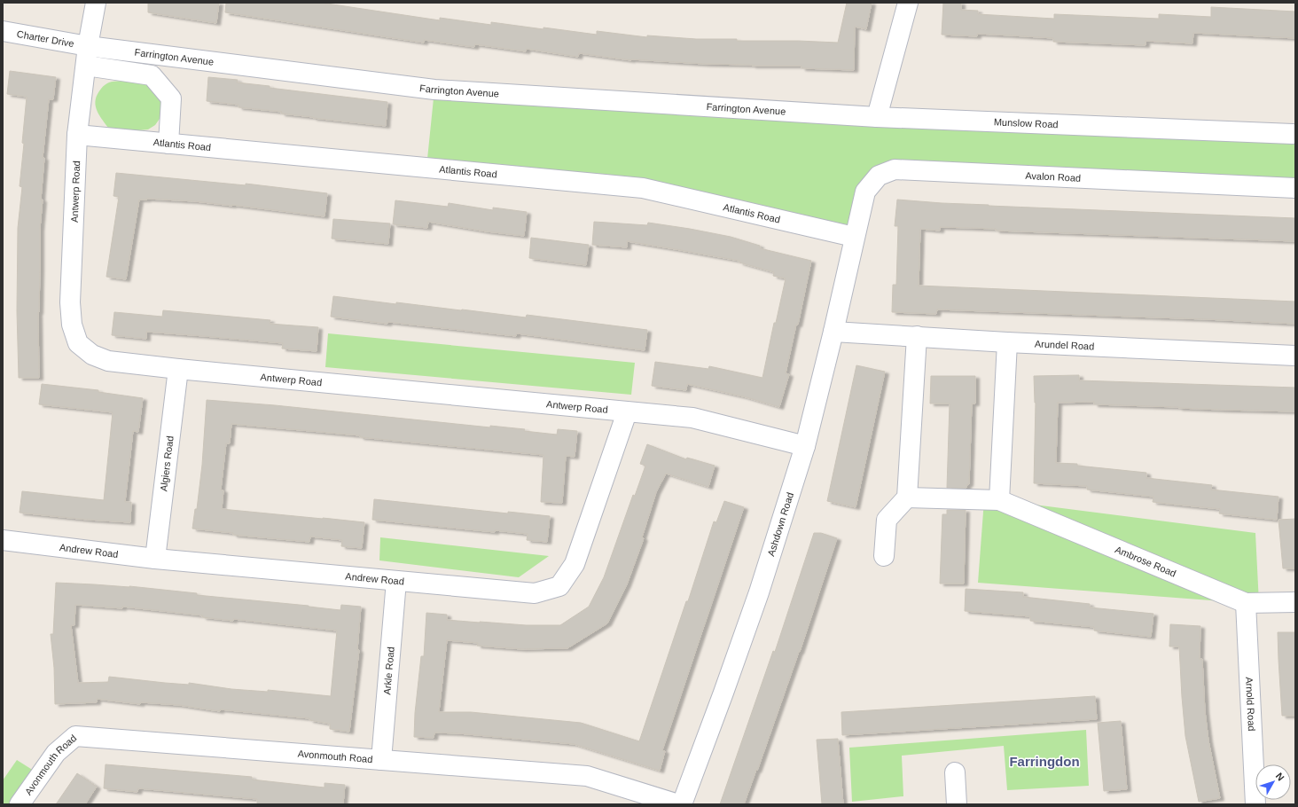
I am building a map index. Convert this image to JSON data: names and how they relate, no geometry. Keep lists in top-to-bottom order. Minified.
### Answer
{"streets":{"street":["Charter Drive","Farrington Avenue","Munslow Road","Atlantis Road","Avalon Road","Antwerp Road","Arundel Road","Algiers Road","Ashdown Road","Andrew Road","Ambrose Road","Arkle Road","Arnold Road","Avonmouth Road"]},"crossings":[["Charter Drive","Farrington Avenue"],["Charter Drive","Antwerp Road"],["Farrington Avenue","Munslow Road"],["Farrington Avenue","Antwerp Road"],["Atlantis Road","Avalon Road"],["Atlantis Road","Antwerp Road"],["Atlantis Road","Ashdown Road"],["Avalon Road","Ashdown Road"],["Antwerp Road","Algiers Road"],["Antwerp Road","Ashdown Road"],["Antwerp Road","Andrew Road"],["Arundel Road","Ashdown Road"],["Algiers Road","Andrew Road"],["Andrew Road","Arkle Road"],["Ambrose Road","Arnold Road"],["Arkle Road","Avonmouth Road"]],"districts":["Farringdon"],"north":"top right"}
